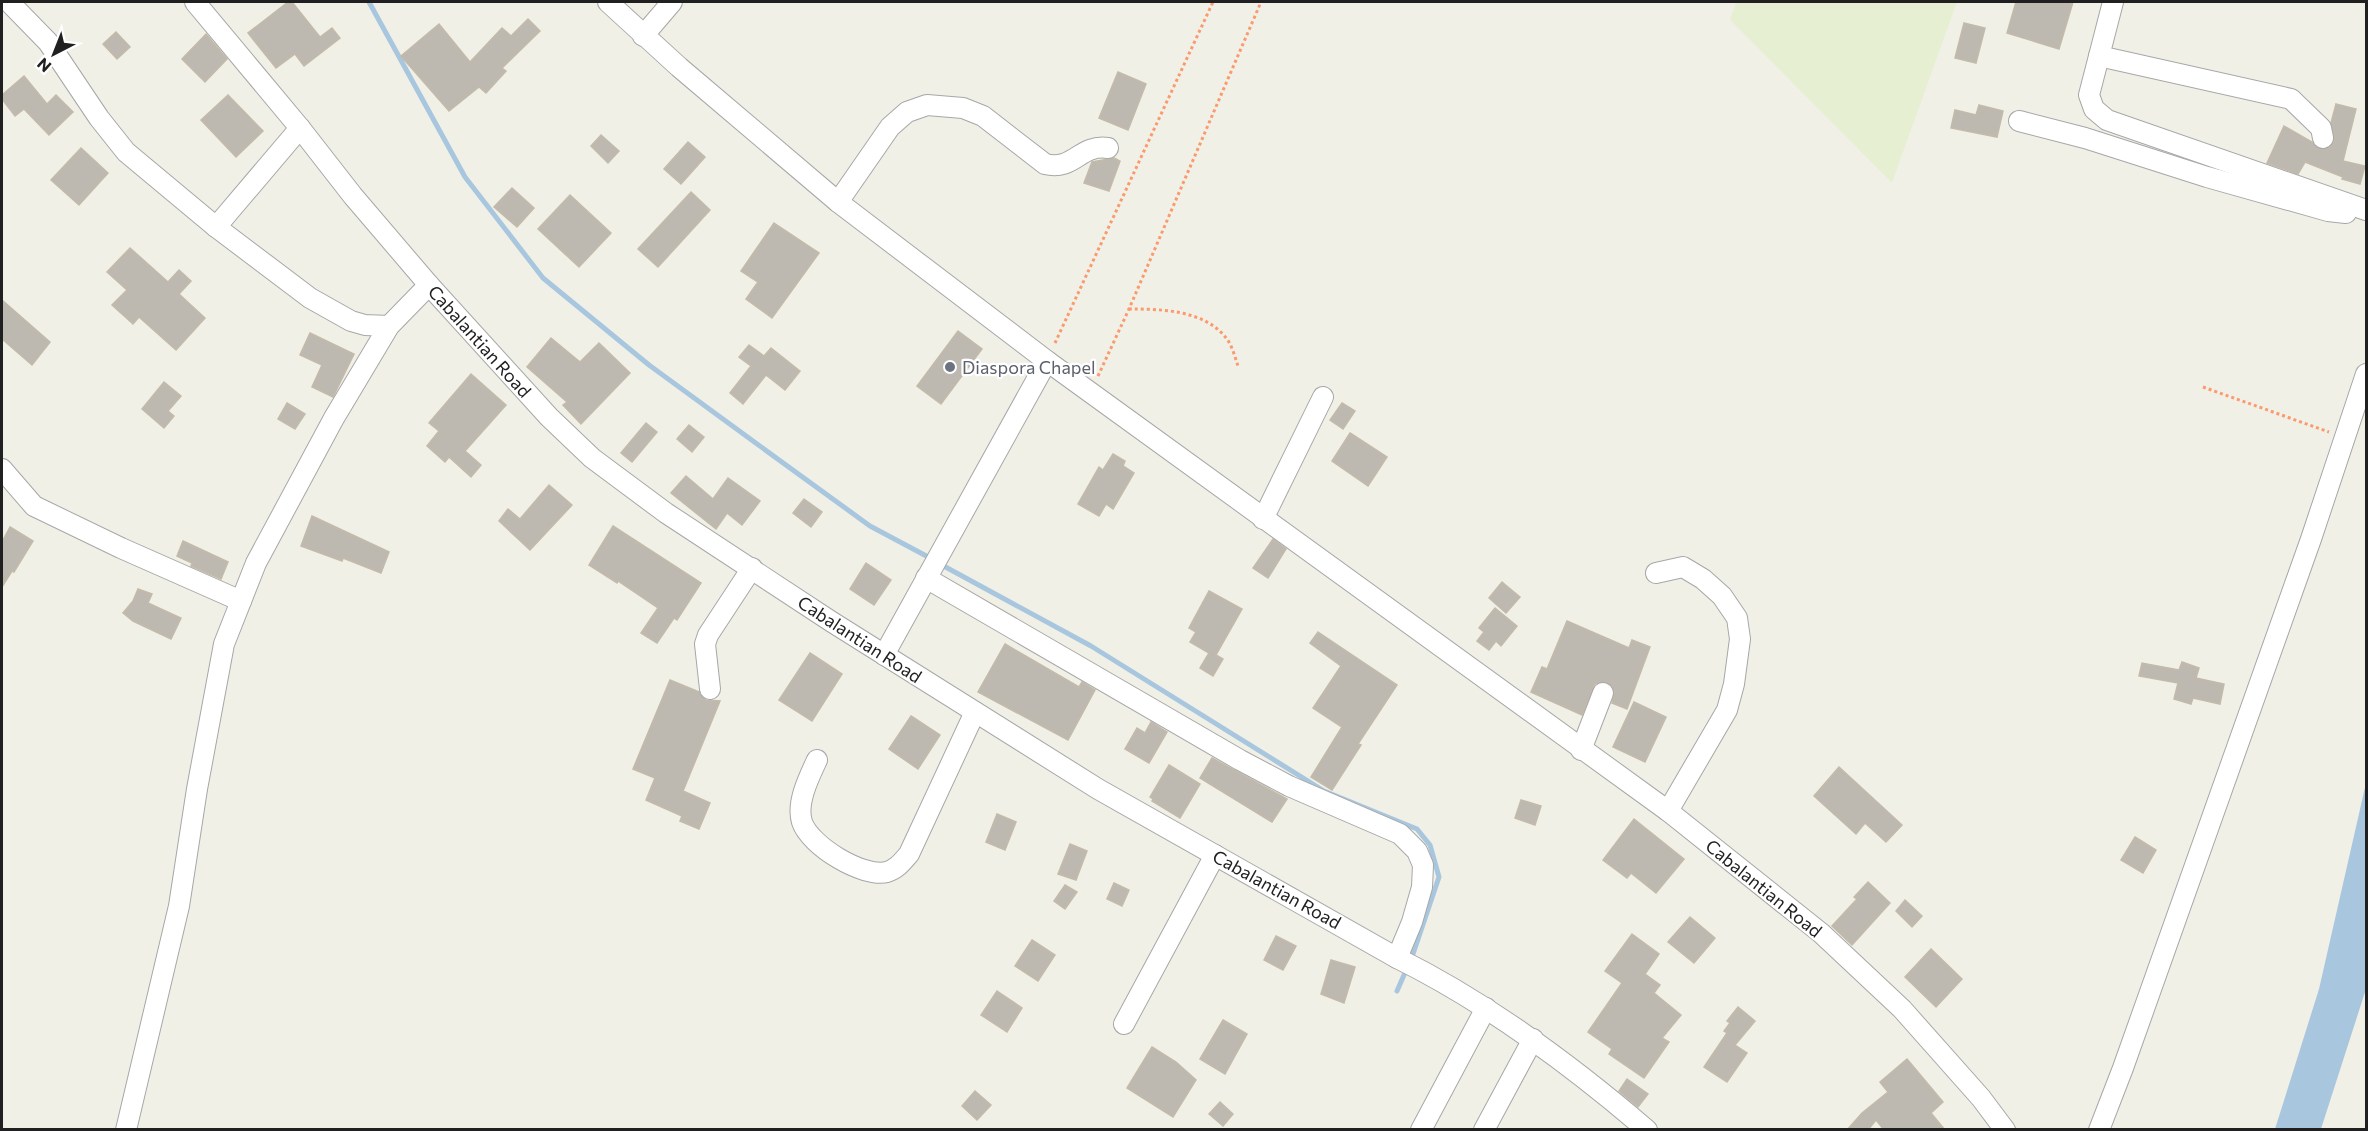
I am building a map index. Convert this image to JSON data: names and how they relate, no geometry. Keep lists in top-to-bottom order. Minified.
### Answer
{"streets":{"street":["Cabalantian Road"]},"places":["Diaspora Chapel"],"north":"bottom left"}
